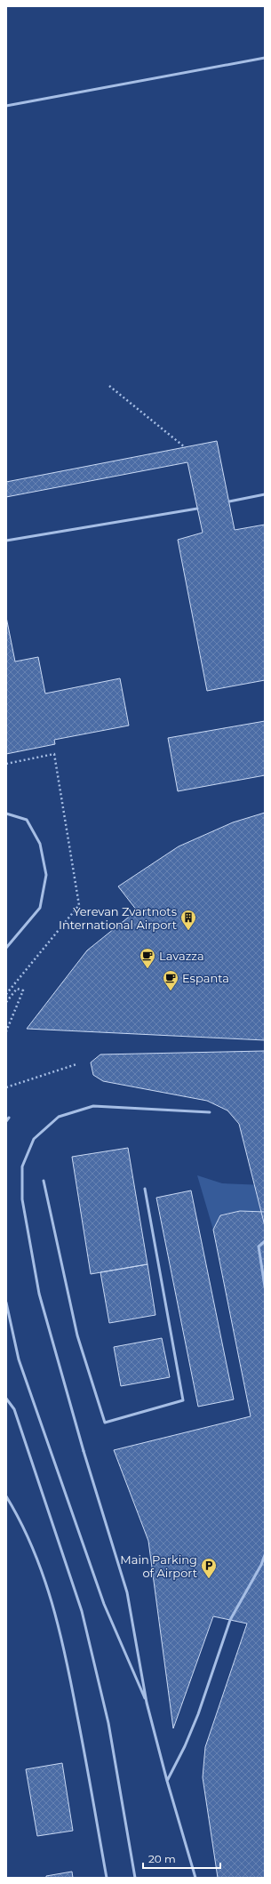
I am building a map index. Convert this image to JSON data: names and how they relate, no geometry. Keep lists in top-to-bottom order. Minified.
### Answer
{"places":{"building":["Yerevan Zvartnots International Airport"],"cafe":["Lavazza","Espanta"],"parking":["Main Parking of Airport"]},"scale_bar":"20 m"}
